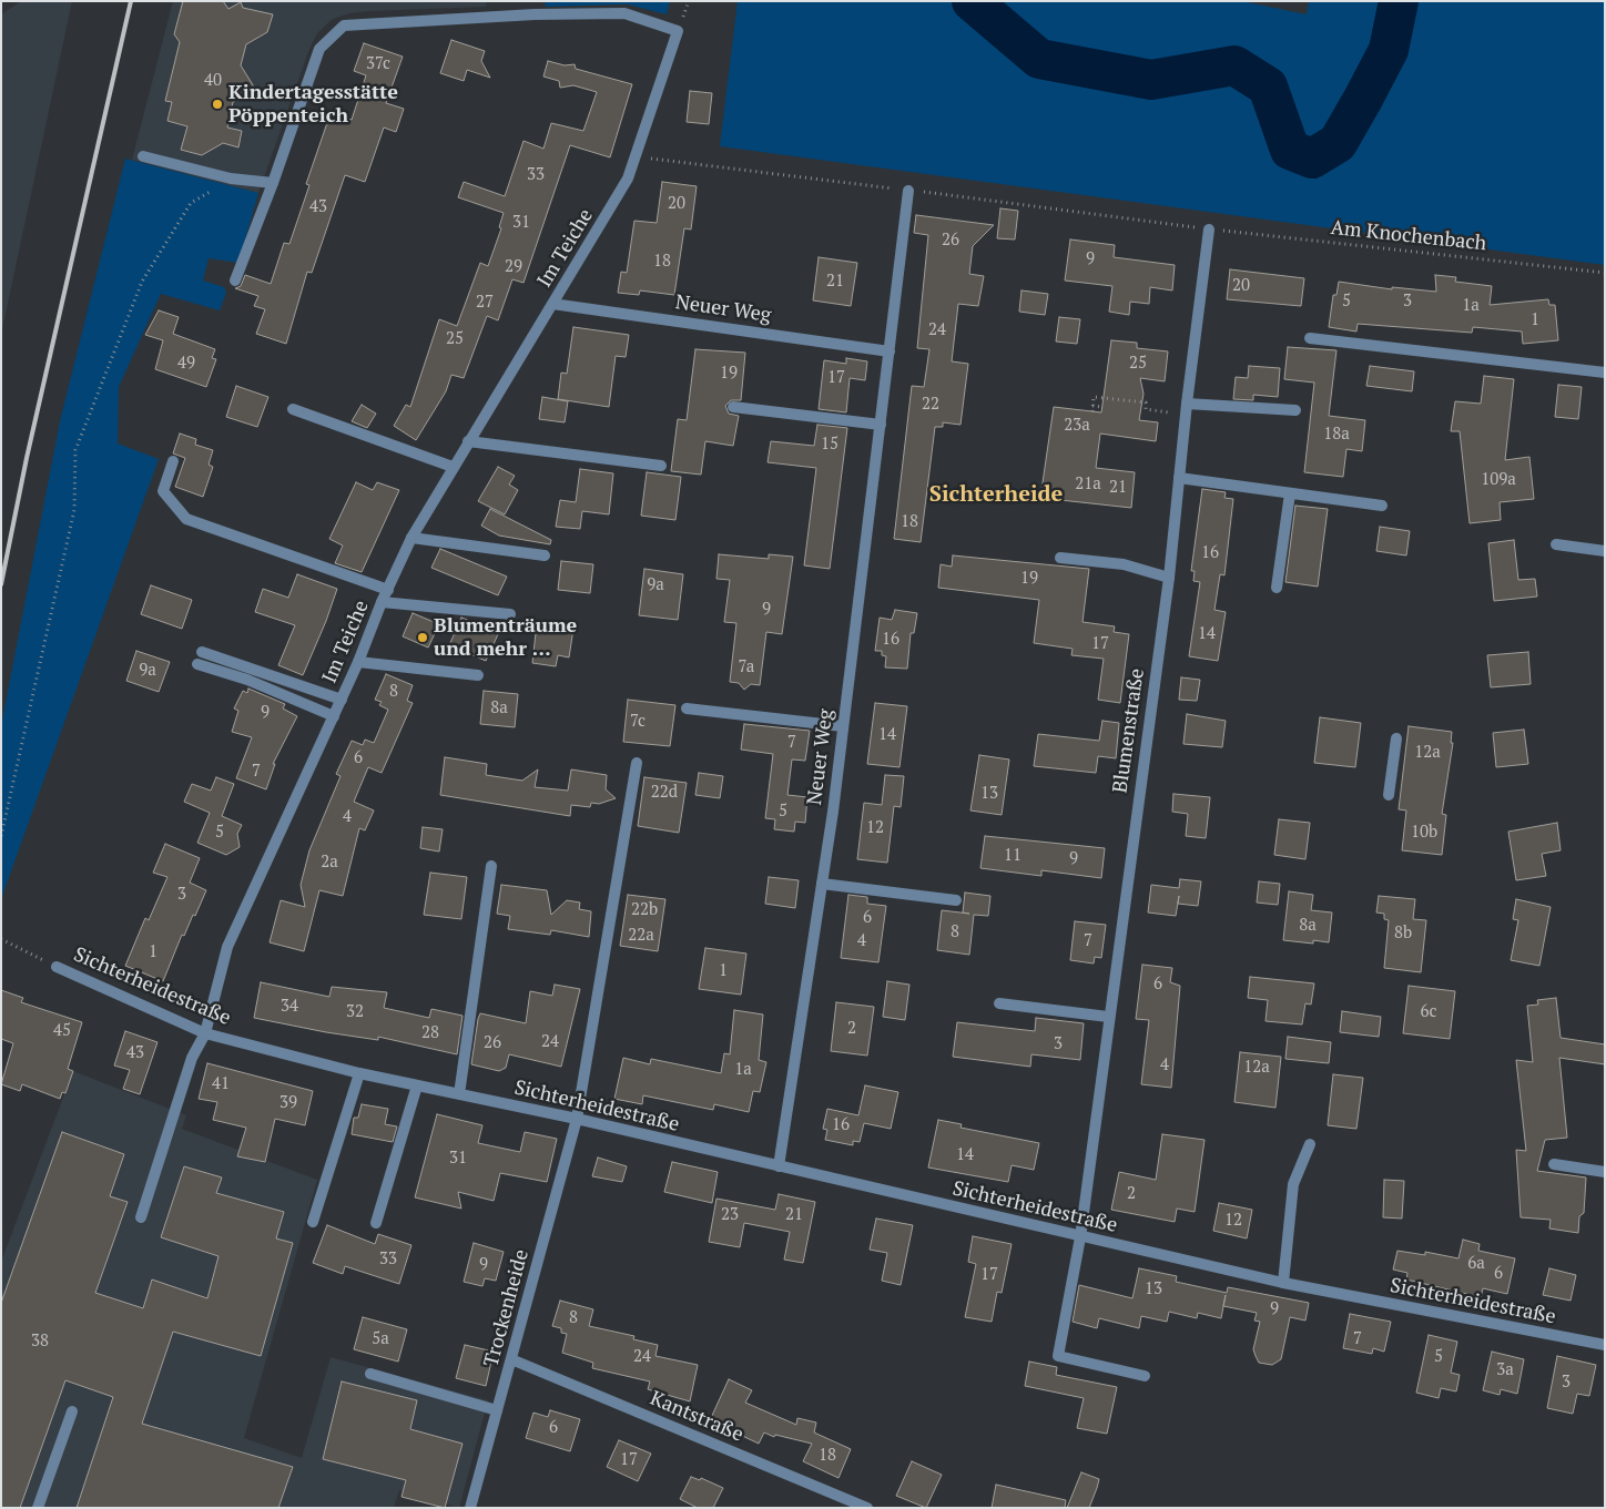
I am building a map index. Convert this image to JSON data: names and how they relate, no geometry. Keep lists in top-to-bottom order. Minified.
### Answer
{"streets":{"street":["Im Teiche","Neuer Weg","Blumenstraße","Sichterheidestraße","Trockenheide","Kantstraße"],"path":["Am Knochenbach"]},"crossings":[["Am Knochenbach","Blumenstraße"],["Im Teiche","Neuer Weg"],["Im Teiche","Sichterheidestraße"],["Neuer Weg","Sichterheidestraße"],["Blumenstraße","Sichterheidestraße"],["Sichterheidestraße","Trockenheide"],["Trockenheide","Kantstraße"]],"districts":["Sichterheide"],"places":["Kindertagesstätte Pöppenteich","Blumenträume und mehr ..."],"house_numbers":["37c","40","33","20","43","31","26","9","18","29","21","20","5","3","27","1a","1","24","25","49","25","19","17","22","23a","18a","15","109a","21a","21","18","16","19","9a","9","14","16","17","7a","9a","8","8a","9","7c","14","7","12a","6","7","22d","13","5","4","12","5","10b","11","9","2a","3","22b","6","8a","8","8b","22a","4","7","1","1","6","34","32","6c","2","45","28","24","26","3","43","4","12a","1a","41","39","16","14","31","2","23","21","12","33","6a","9","6","17","13","9","8","5a","7","38","24","5","3a","3","6","18","17"]}
